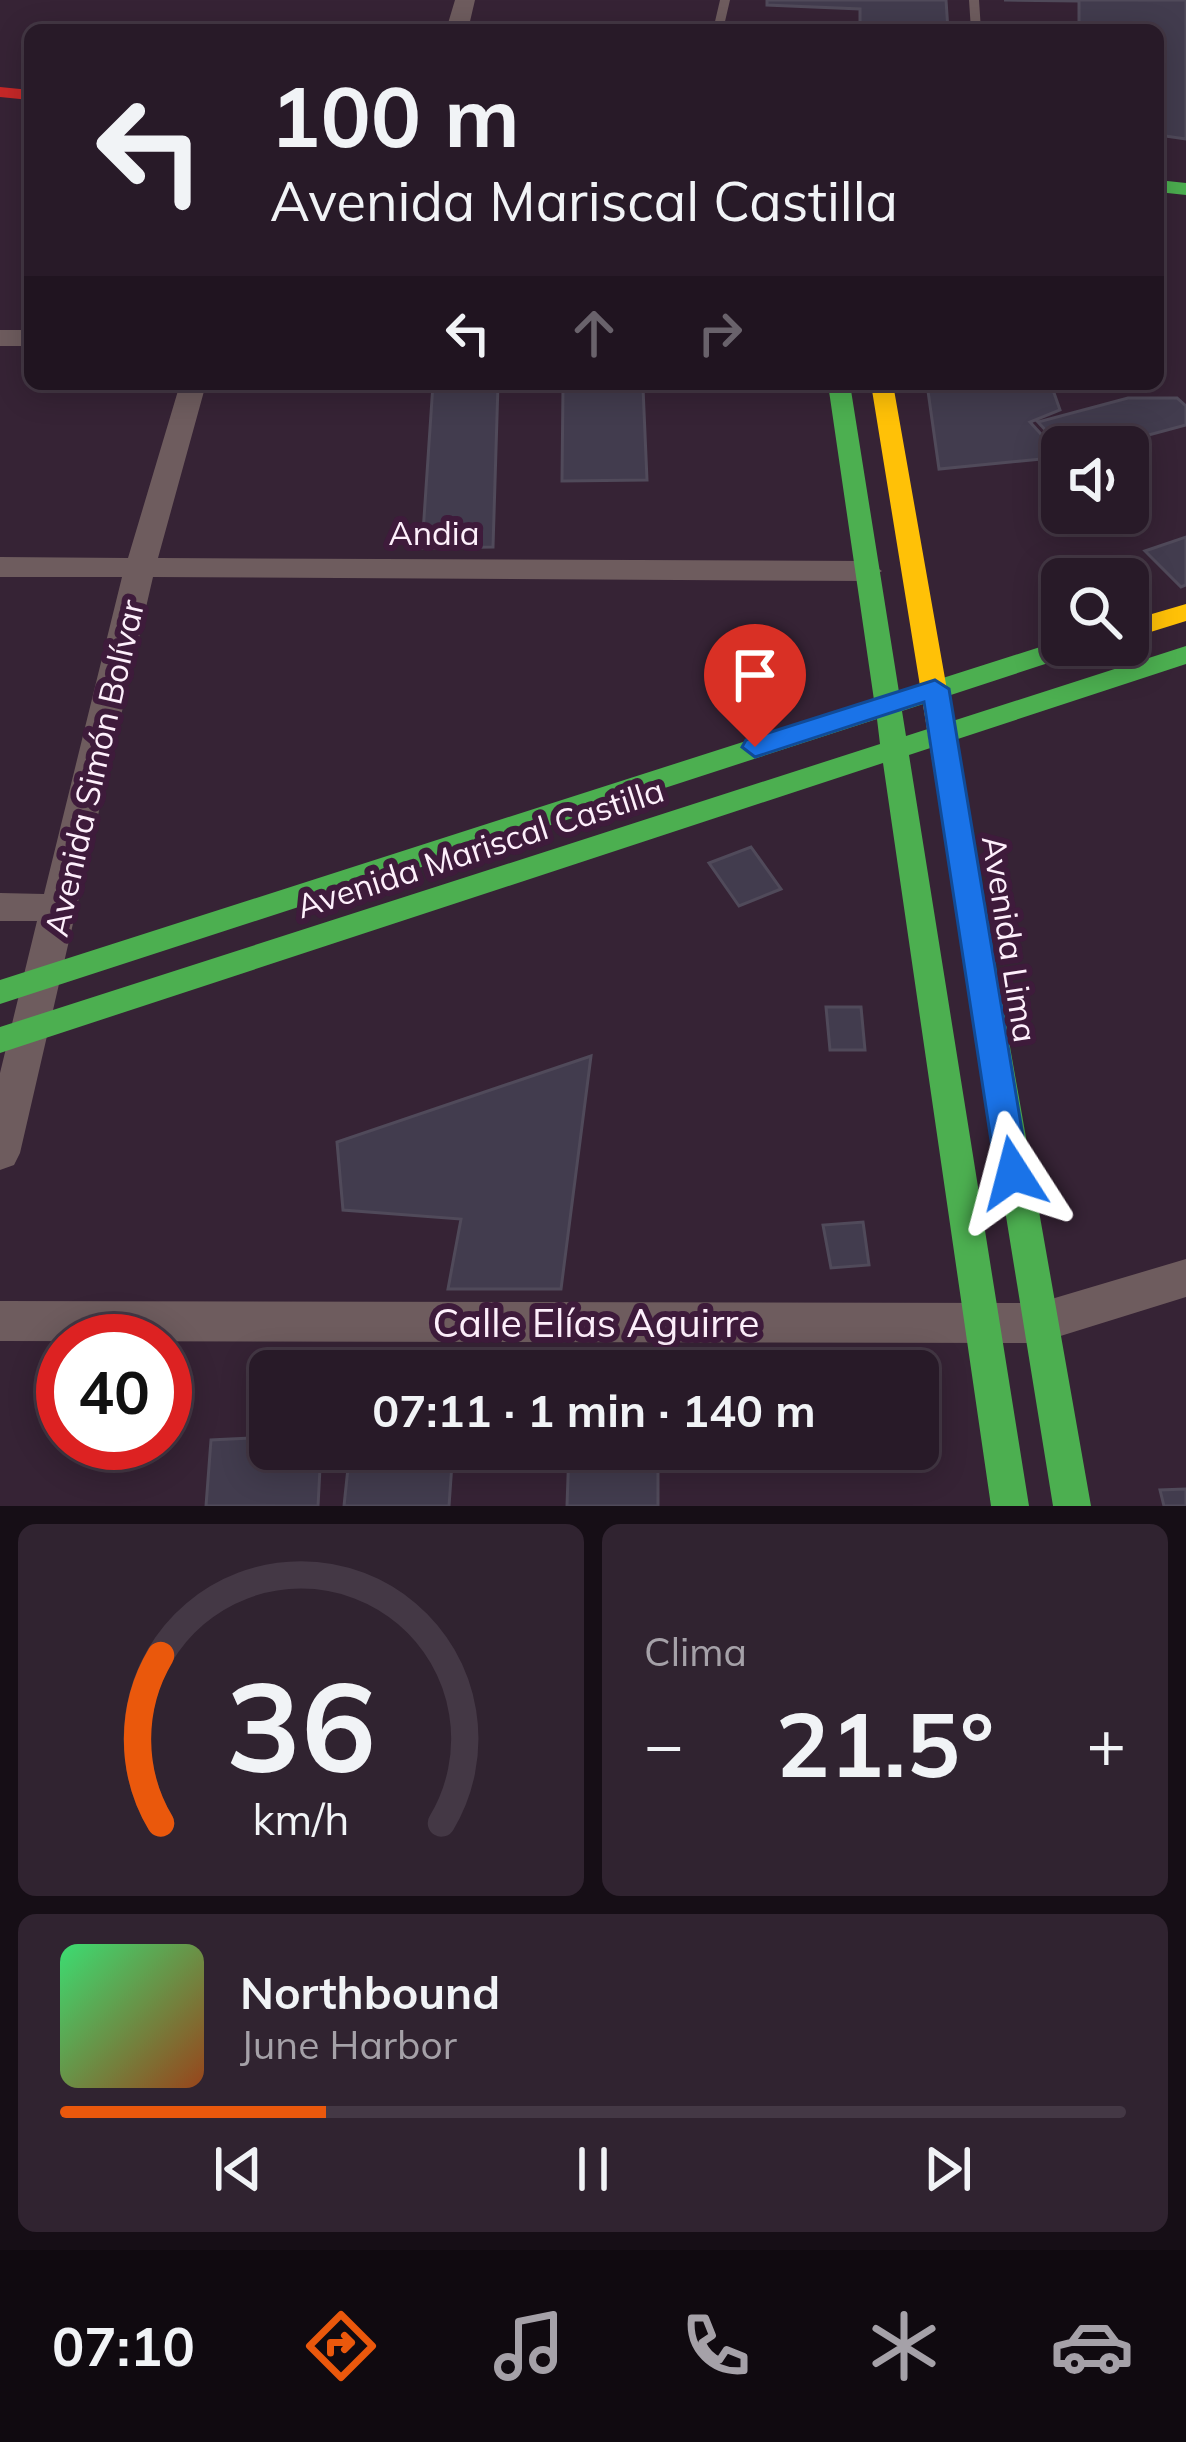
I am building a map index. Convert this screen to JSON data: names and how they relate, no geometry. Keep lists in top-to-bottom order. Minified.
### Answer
{"streets":{"street":["Andia","Avenida Simón Bolívar","Avenida Mariscal Castilla","Avenida Lima","Calle Elías Aguirre"]},"crossings":[["Andia","Avenida Simón Bolívar"],["Avenida Simón Bolívar","Avenida Mariscal Castilla"],["Avenida Mariscal Castilla","Avenida Lima"],["Avenida Lima","Calle Elías Aguirre"]],"page":{"turn":["100 m","Avenida Mariscal Castilla"],"limit":"40","trip":"07:11 · 1 min · 140 m","tile":"Clima","heat":["−","21.5°","+"],"song":["Northbound","June Harbor"],"tabs":"07:10","gauge":["36","km/h"]}}
